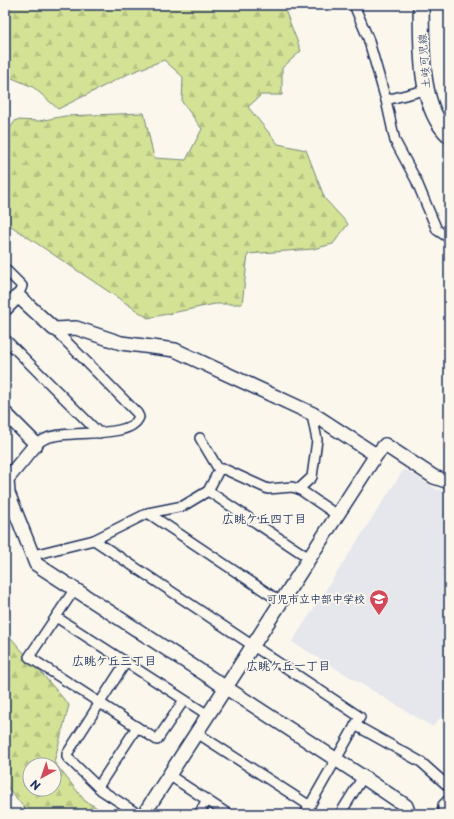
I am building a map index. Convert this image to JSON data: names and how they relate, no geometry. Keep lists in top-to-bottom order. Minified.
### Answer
{"streets":{"main road":["土岐可児線"]},"districts":["広眺ケ丘四丁目","広眺ケ丘三丁目","広眺ケ丘一丁目"],"places":{"school or university":["可児市立中部中学校"]},"north":"bottom left"}
